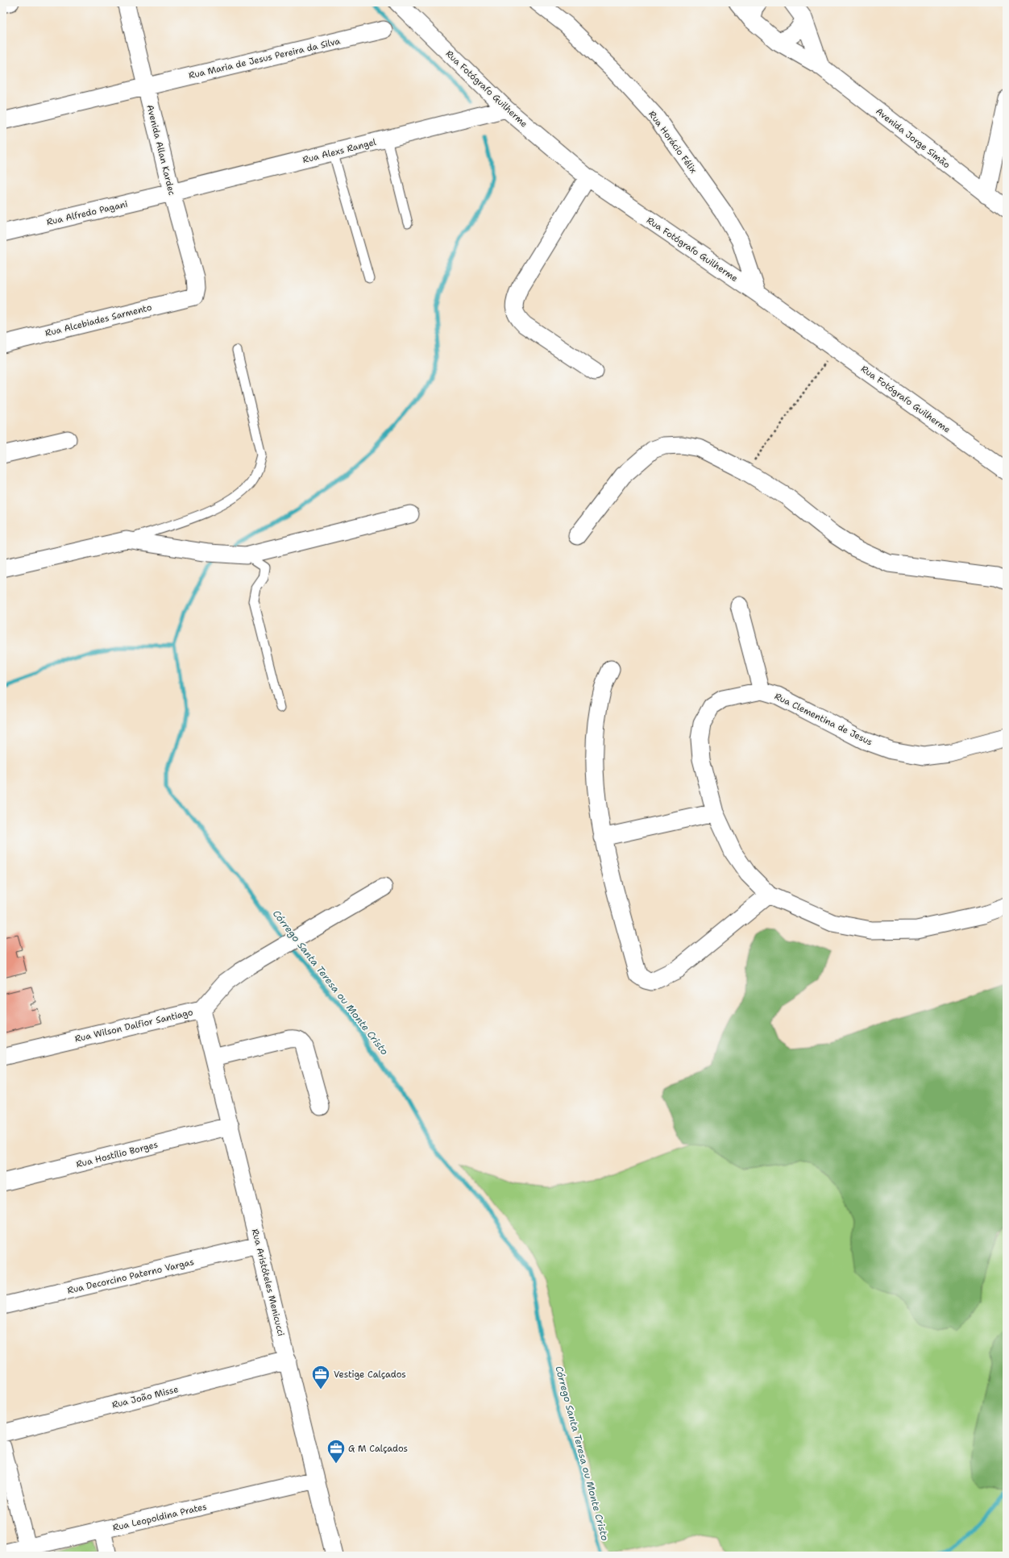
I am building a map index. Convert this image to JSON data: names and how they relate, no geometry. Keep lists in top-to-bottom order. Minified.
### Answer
{"streets":{"street":["Rua Maria de Jesus Pereira da Silva","Rua Fotógrafo Guilherme","Avenida Jorge Simão","Rua Horácio Félix","Avenida Allan Kardec","Rua Alexs Rangel","Rua Alfredo Pagani","Rua Alcebiades Sarmento","Rua Clementina de Jesus","Rua Wilson Dalfior Santiago","Rua Hostílio Borges","Rua Decorcino Paterno Vargas","Rua Aristóteles Menicucci","Rua João Misse","Rua Leopoldina Prates"]},"crossings":[["Rua Maria de Jesus Pereira da Silva","Avenida Allan Kardec"],["Rua Fotógrafo Guilherme","Rua Horácio Félix"],["Rua Fotógrafo Guilherme","Rua Alexs Rangel"],["Avenida Allan Kardec","Rua Alexs Rangel"],["Avenida Allan Kardec","Rua Alfredo Pagani"],["Avenida Allan Kardec","Rua Alcebiades Sarmento"],["Rua Alexs Rangel","Rua Alfredo Pagani"],["Rua Wilson Dalfior Santiago","Rua Aristóteles Menicucci"],["Rua Hostílio Borges","Rua Aristóteles Menicucci"],["Rua Decorcino Paterno Vargas","Rua Aristóteles Menicucci"],["Rua Aristóteles Menicucci","Rua João Misse"],["Rua Aristóteles Menicucci","Rua Leopoldina Prates"]],"water":["Córrego Santa Teresa ou Monte Cristo"],"places":{"office":["Vestige Calçados","G M Calçados"]}}
